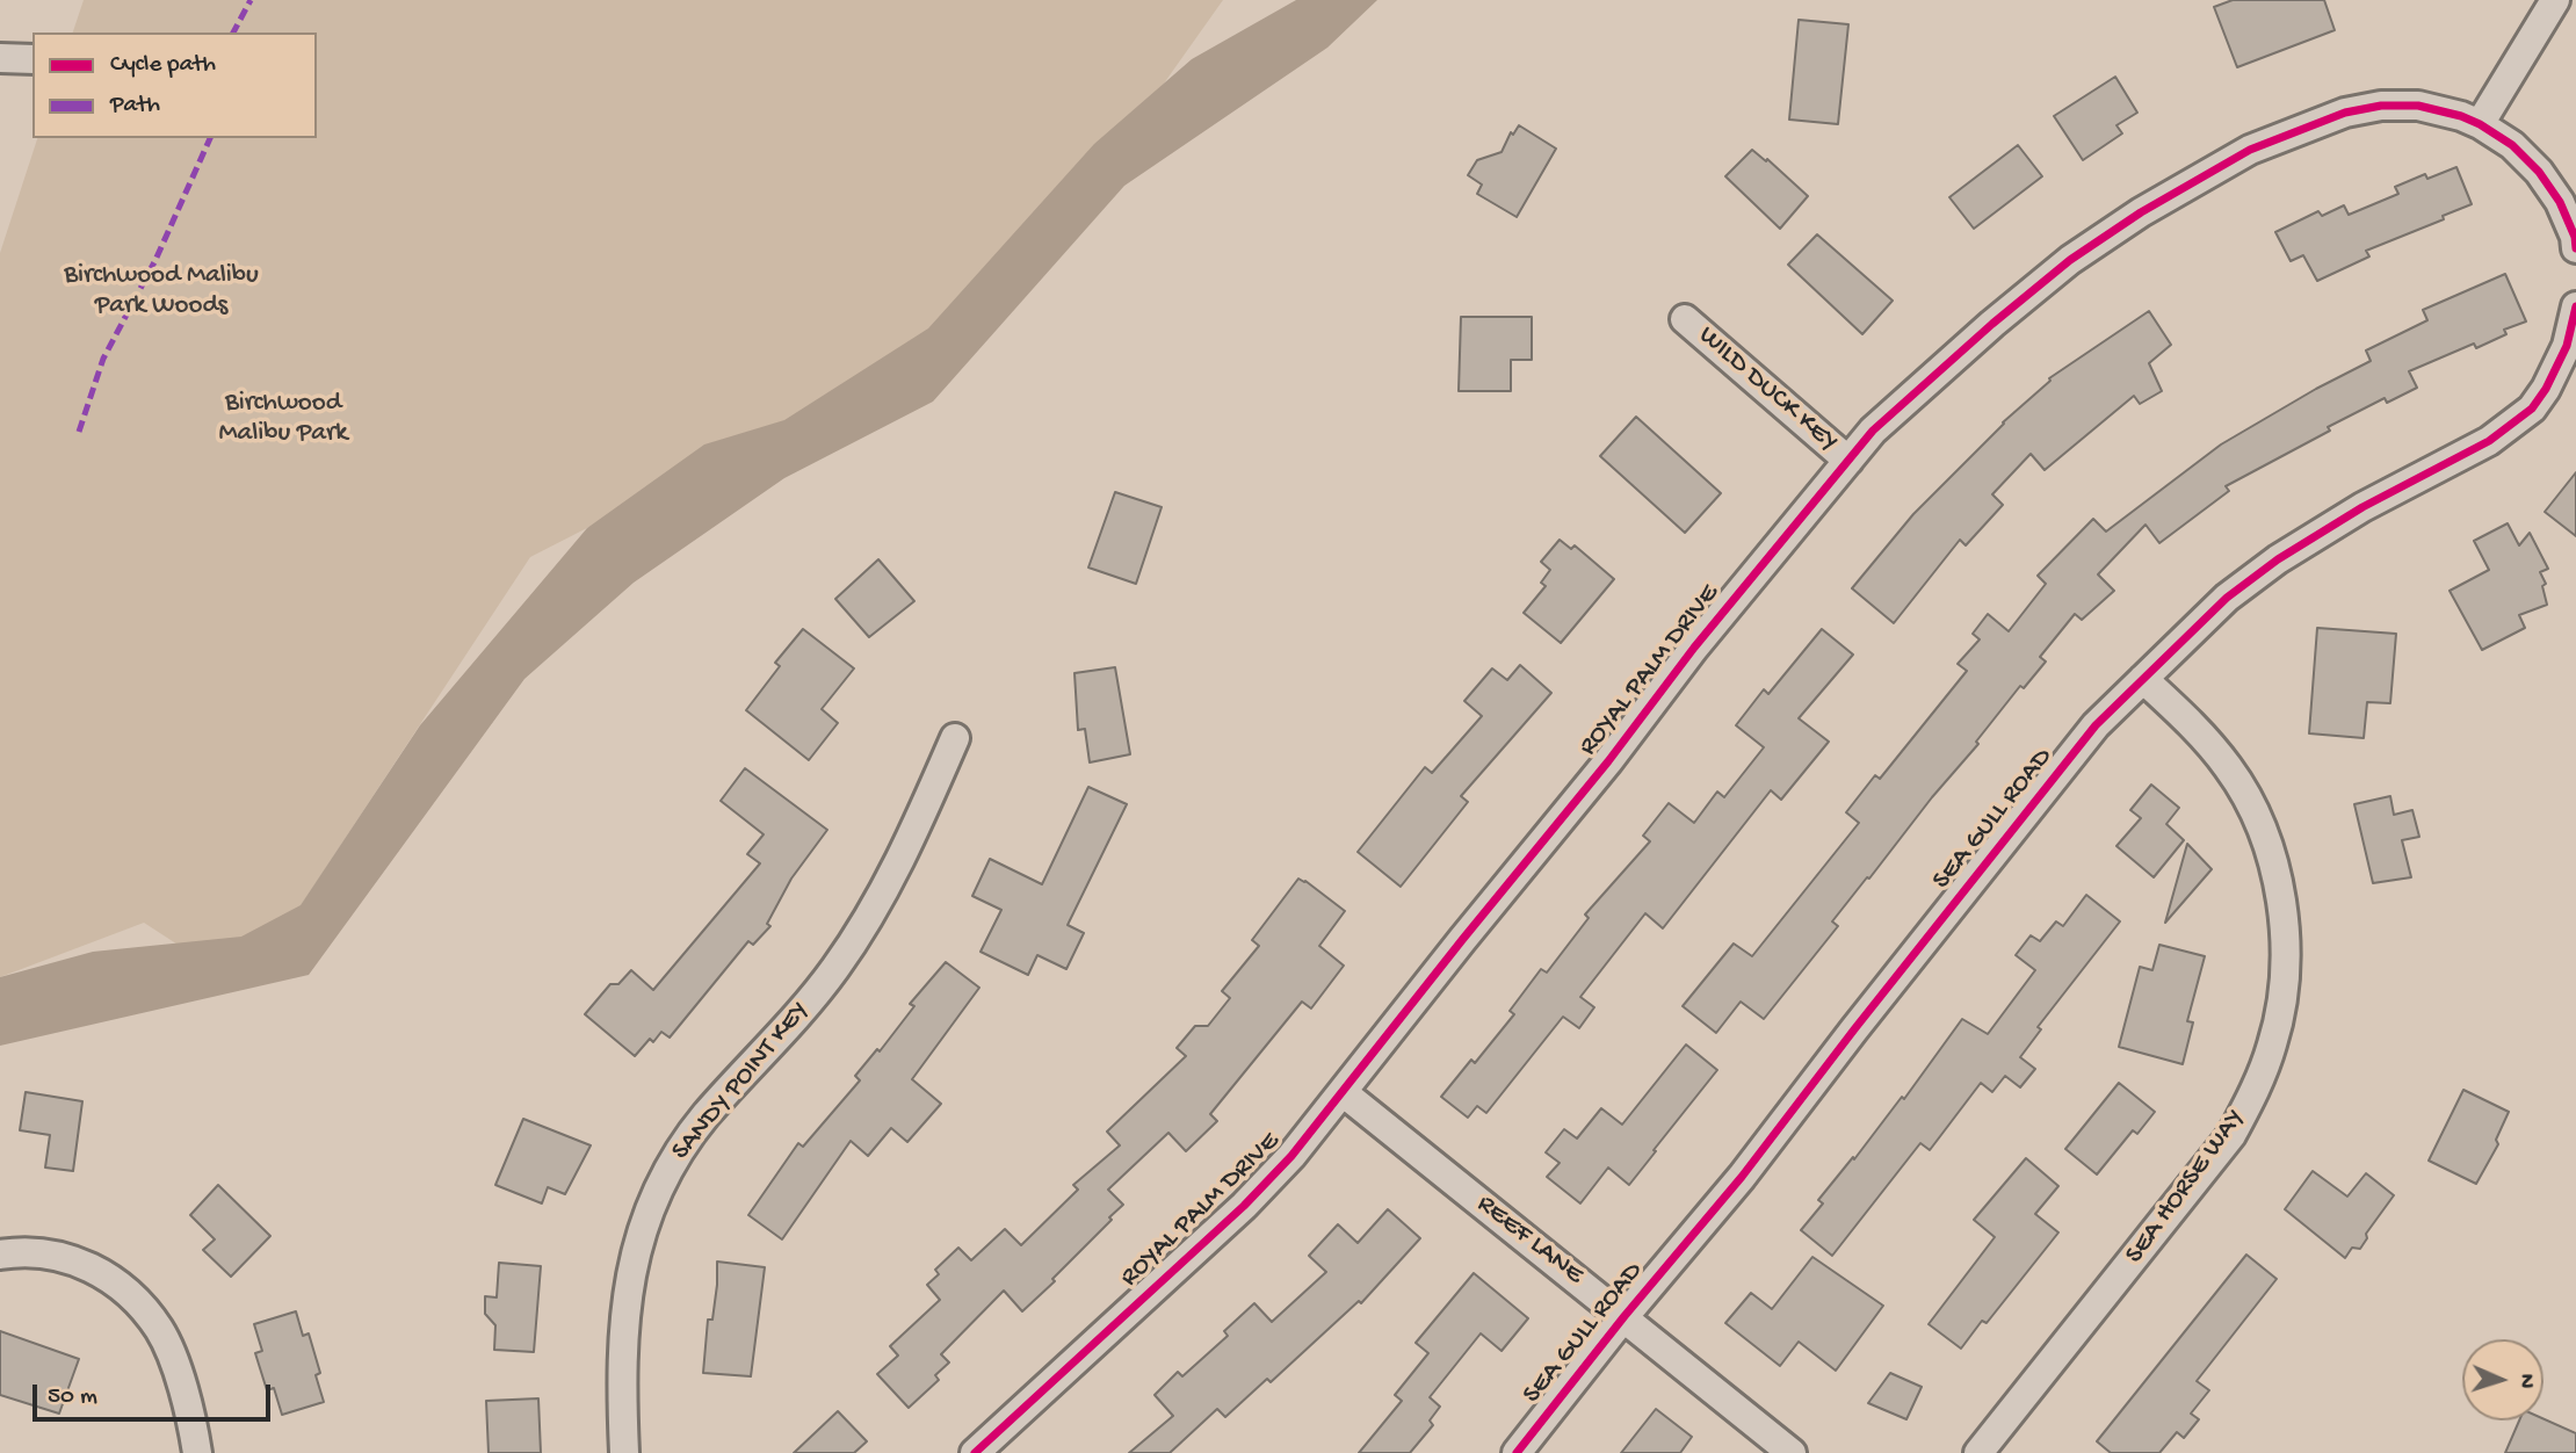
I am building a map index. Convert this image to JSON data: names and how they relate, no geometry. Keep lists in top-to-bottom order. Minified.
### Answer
{"streets":{"street":["WILD DUCK KEY","ROYAL PALM DRIVE","SEA GULL ROAD","SANDY POINT KEY","SEA HORSE WAY","REEF LANE"]},"crossings":[["WILD DUCK KEY","ROYAL PALM DRIVE"],["ROYAL PALM DRIVE","REEF LANE"],["SEA GULL ROAD","SEA HORSE WAY"],["SEA GULL ROAD","REEF LANE"]],"parks":["Birchwood Malibu Park Woods","Birchwood Malibu Park"],"legend":["Cycle path","Path"],"scale_bar":"50 m","north":"right"}
